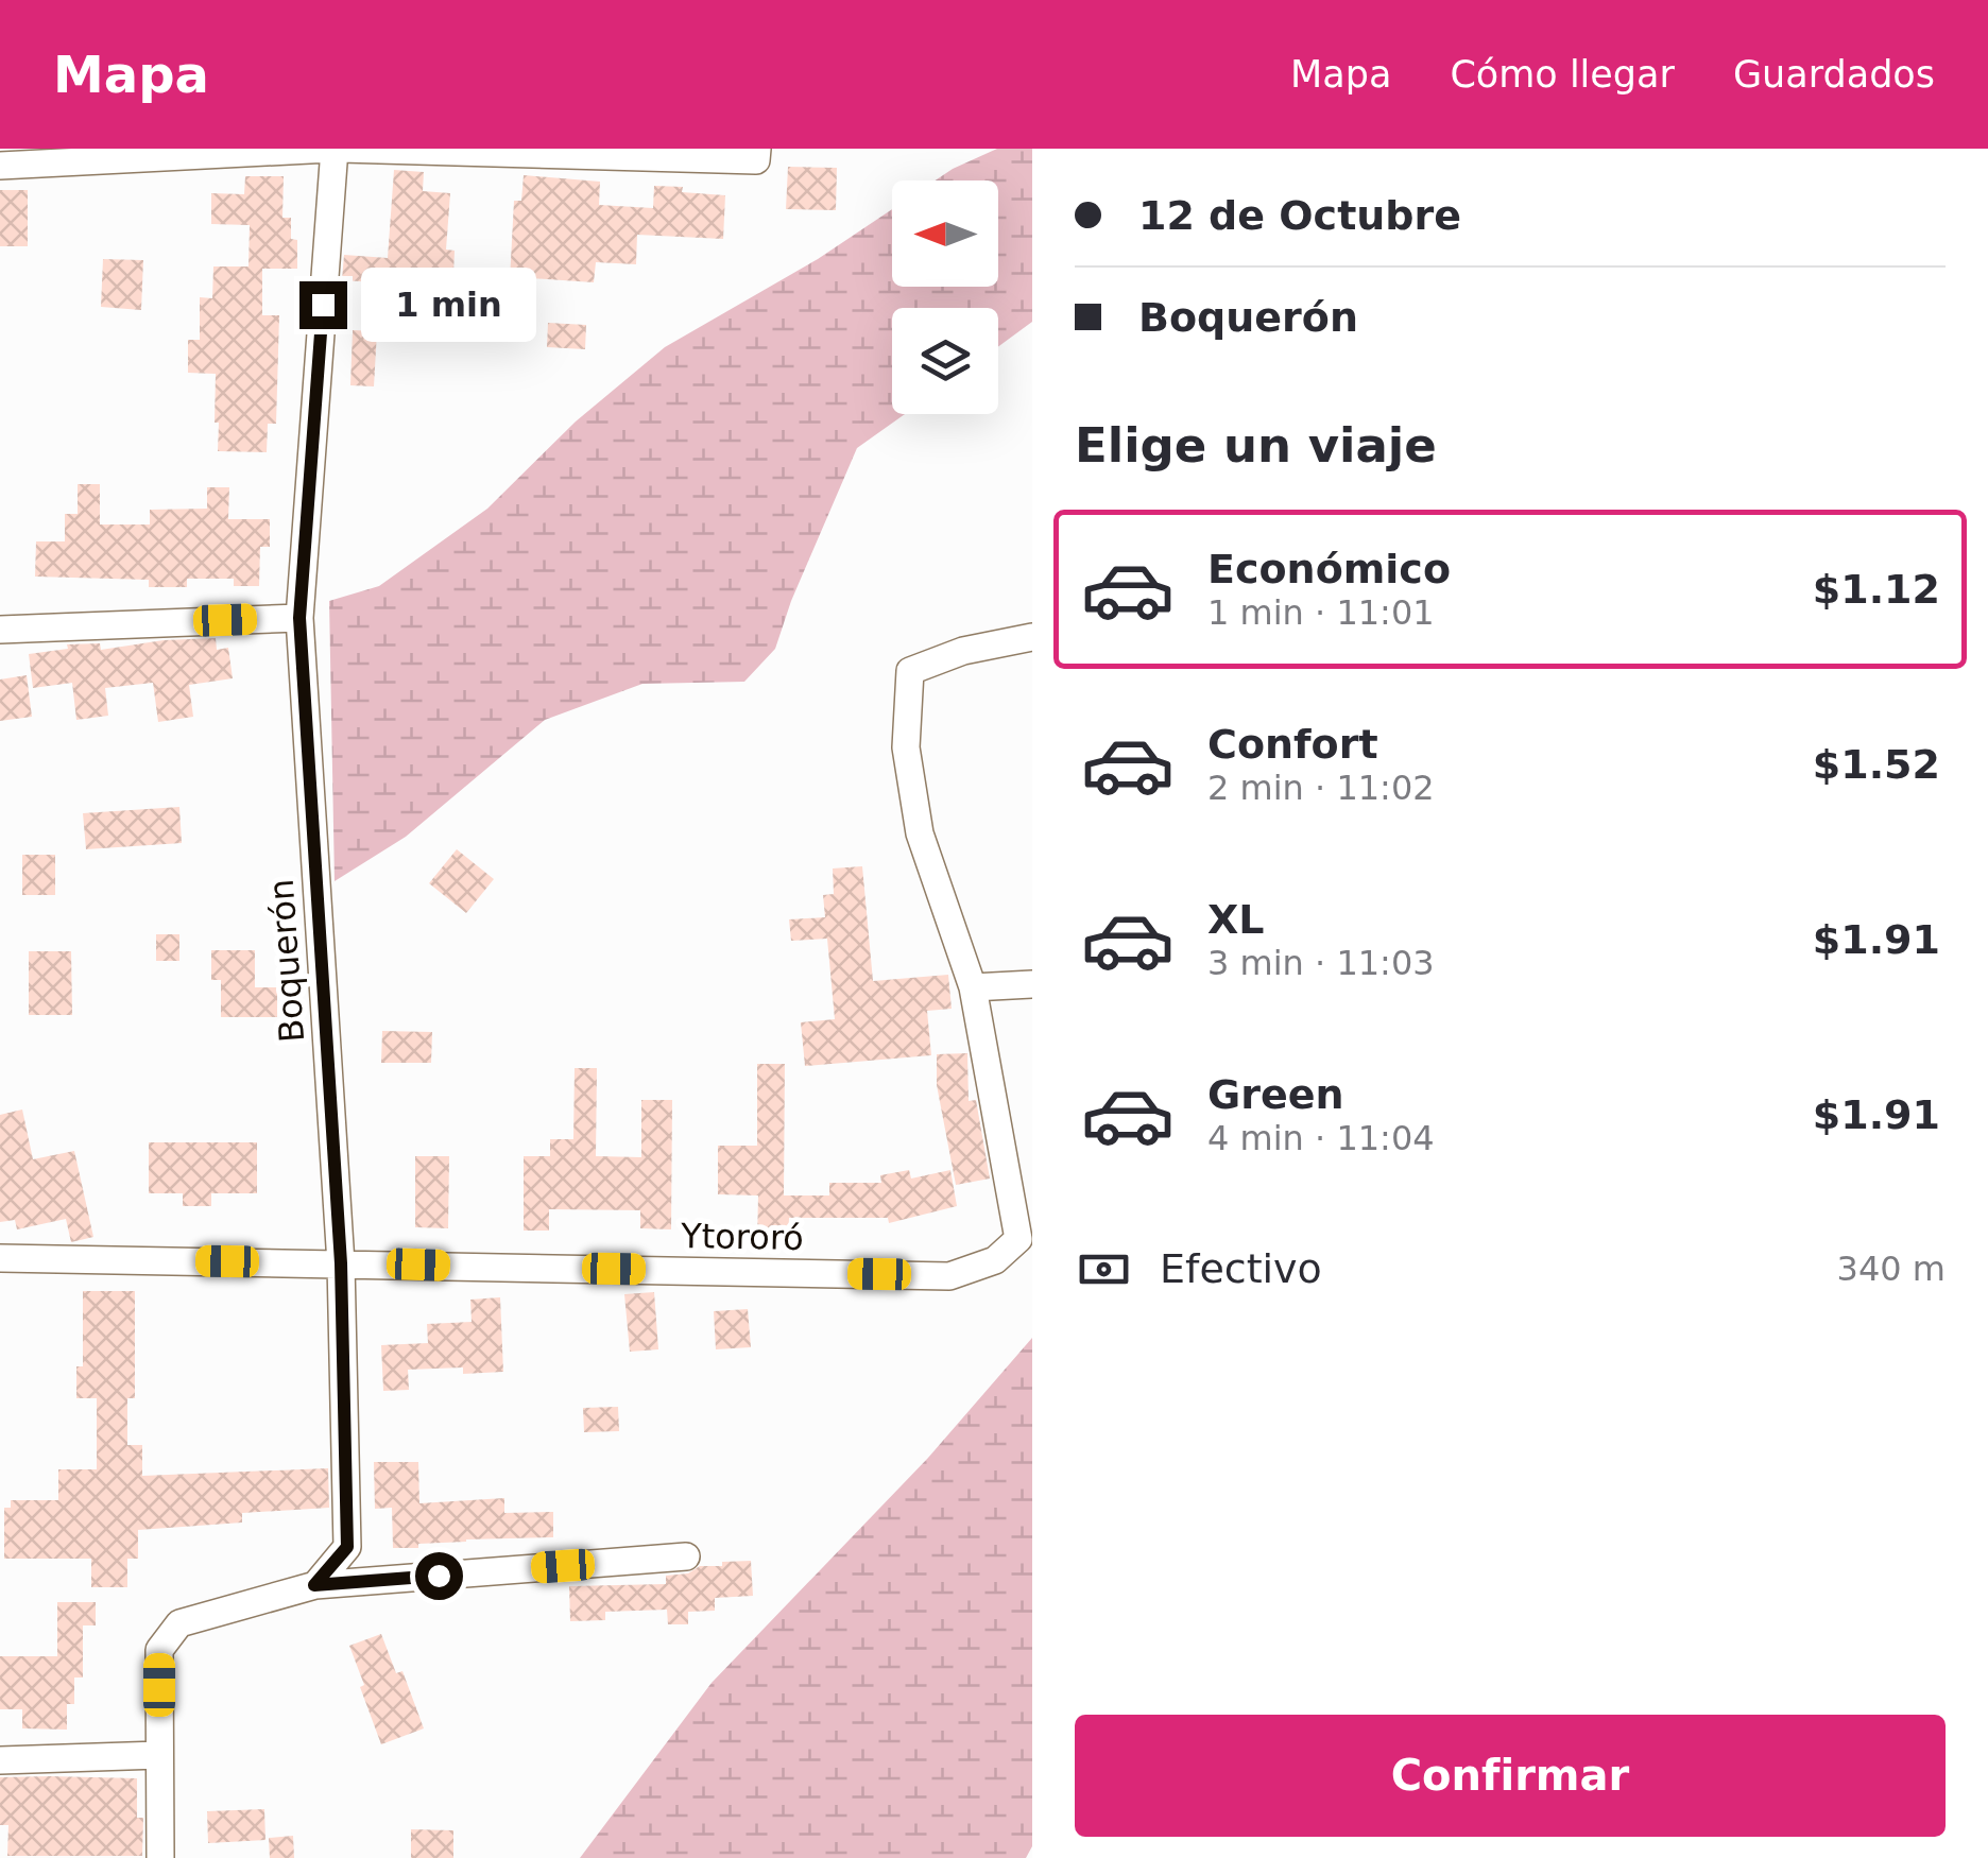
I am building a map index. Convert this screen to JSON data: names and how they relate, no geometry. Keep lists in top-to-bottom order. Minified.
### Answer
{"streets":{"street":["Boquerón","Ytororó"]},"crossings":[["Boquerón","Ytororó"]],"north":"left","page":{"header":"Mapa","nav":["Mapa","Cómo llegar","Guardados"],"banner":["12 de Octubre","Boquerón"],"bubble":"1 min","heading":"Elige un viaje","list":[{"name":"Económico","note":"1 min · 11:01","value":"$1.12"},{"name":"Confort","note":"2 min · 11:02","value":"$1.52"},{"name":"XL","note":"3 min · 11:03","value":"$1.91"},{"name":"Green","note":"4 min · 11:04","value":"$1.91"}],"pay":["Efectivo","340 m"],"buttons":"Confirmar"}}
